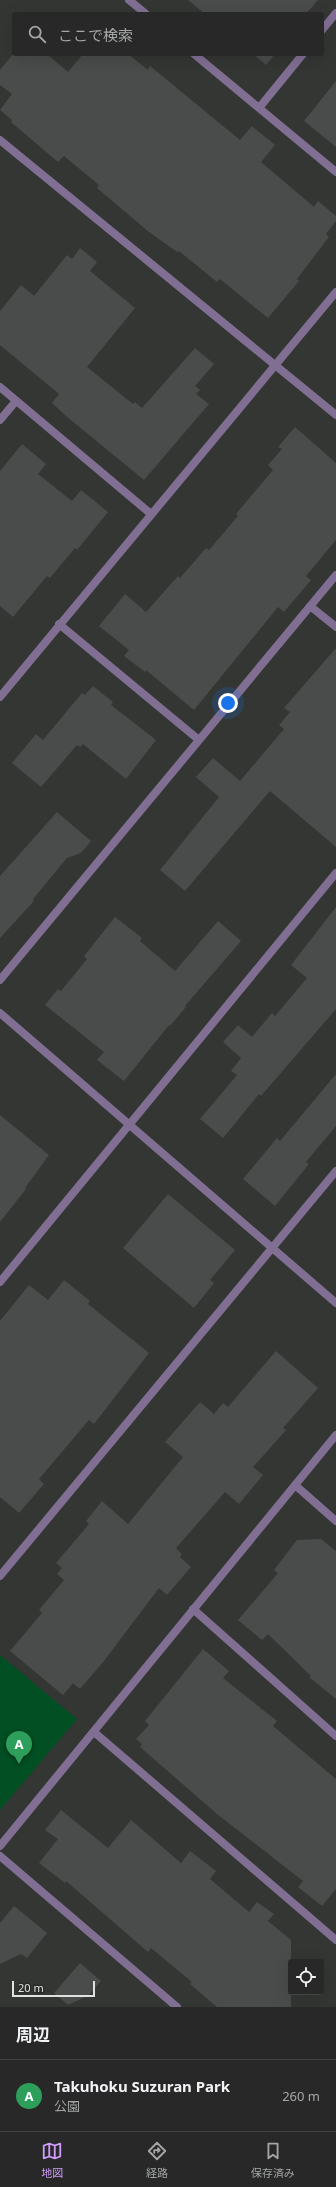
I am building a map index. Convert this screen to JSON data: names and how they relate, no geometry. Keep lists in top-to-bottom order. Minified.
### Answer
{"scale_bar":"20 m","page":{"search":"ここで検索","pins":"A","scale":"20 m","heading":"周辺","list":[{"mark":"A","name":"Takuhoku Suzuran Park","note":"公園","value":"260 m"}],"nav":["地図","経路","保存済み"]}}
